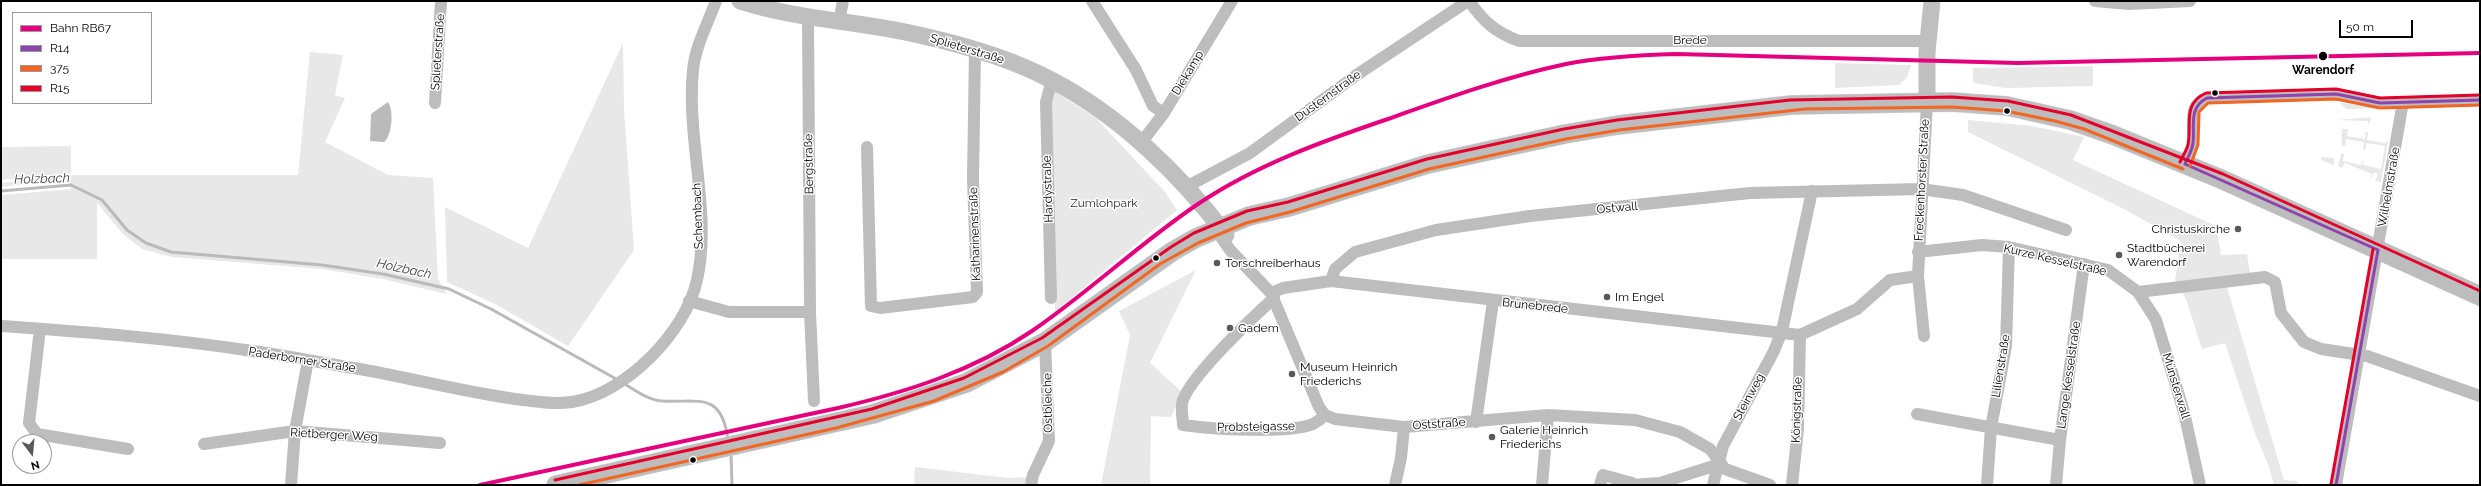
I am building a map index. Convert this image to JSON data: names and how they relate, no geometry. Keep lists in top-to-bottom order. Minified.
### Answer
{"streets":{"street":["Brede","Splieterstraße","Diekamp","Düsternstraße","Bergstraße","Freckenhorster Straße","Wilhelmstraße","Hardystraße","Ostwall","Schembach","Katharinenstraße","Kurze Kesselstraße","Brünebrede","Paderborner Straße","Lilienstraße","Lange Kesselstraße","Münsterwall","Steinweg","Ostbleiche","Königstraße","Oststraße","Probsteigasse","Rietberger Weg"]},"crossings":[["Brede","Düsternstraße"],["Brede","Freckenhorster Straße"],["Splieterstraße","Diekamp"],["Splieterstraße","Düsternstraße"],["Splieterstraße","Bergstraße"],["Splieterstraße","Hardystraße"],["Splieterstraße","Katharinenstraße"],["Freckenhorster Straße","Ostwall"],["Freckenhorster Straße","Kurze Kesselstraße"],["Ostwall","Brünebrede"],["Ostwall","Steinweg"],["Schembach","Paderborner Straße"],["Kurze Kesselstraße","Lilienstraße"],["Kurze Kesselstraße","Lange Kesselstraße"],["Kurze Kesselstraße","Münsterwall"],["Brünebrede","Steinweg"],["Brünebrede","Königstraße"],["Brünebrede","Probsteigasse"],["Steinweg","Oststraße"],["Oststraße","Probsteigasse"]],"water":["Holzbach"],"parks":["Zumlohpark"],"places":["Warendorf","Christuskirche","Stadtbücherei Warendorf","Torschreiberhaus","Im Engel","Gadem","Museum Heinrich Friederichs","Galerie Heinrich Friederichs"],"lines":["rail line RB67","transit line R15","transit line R14","transit line 375"],"legend":["Bahn RB67","R14","375","R15"],"scale_bar":"50 m","north":"bottom"}
